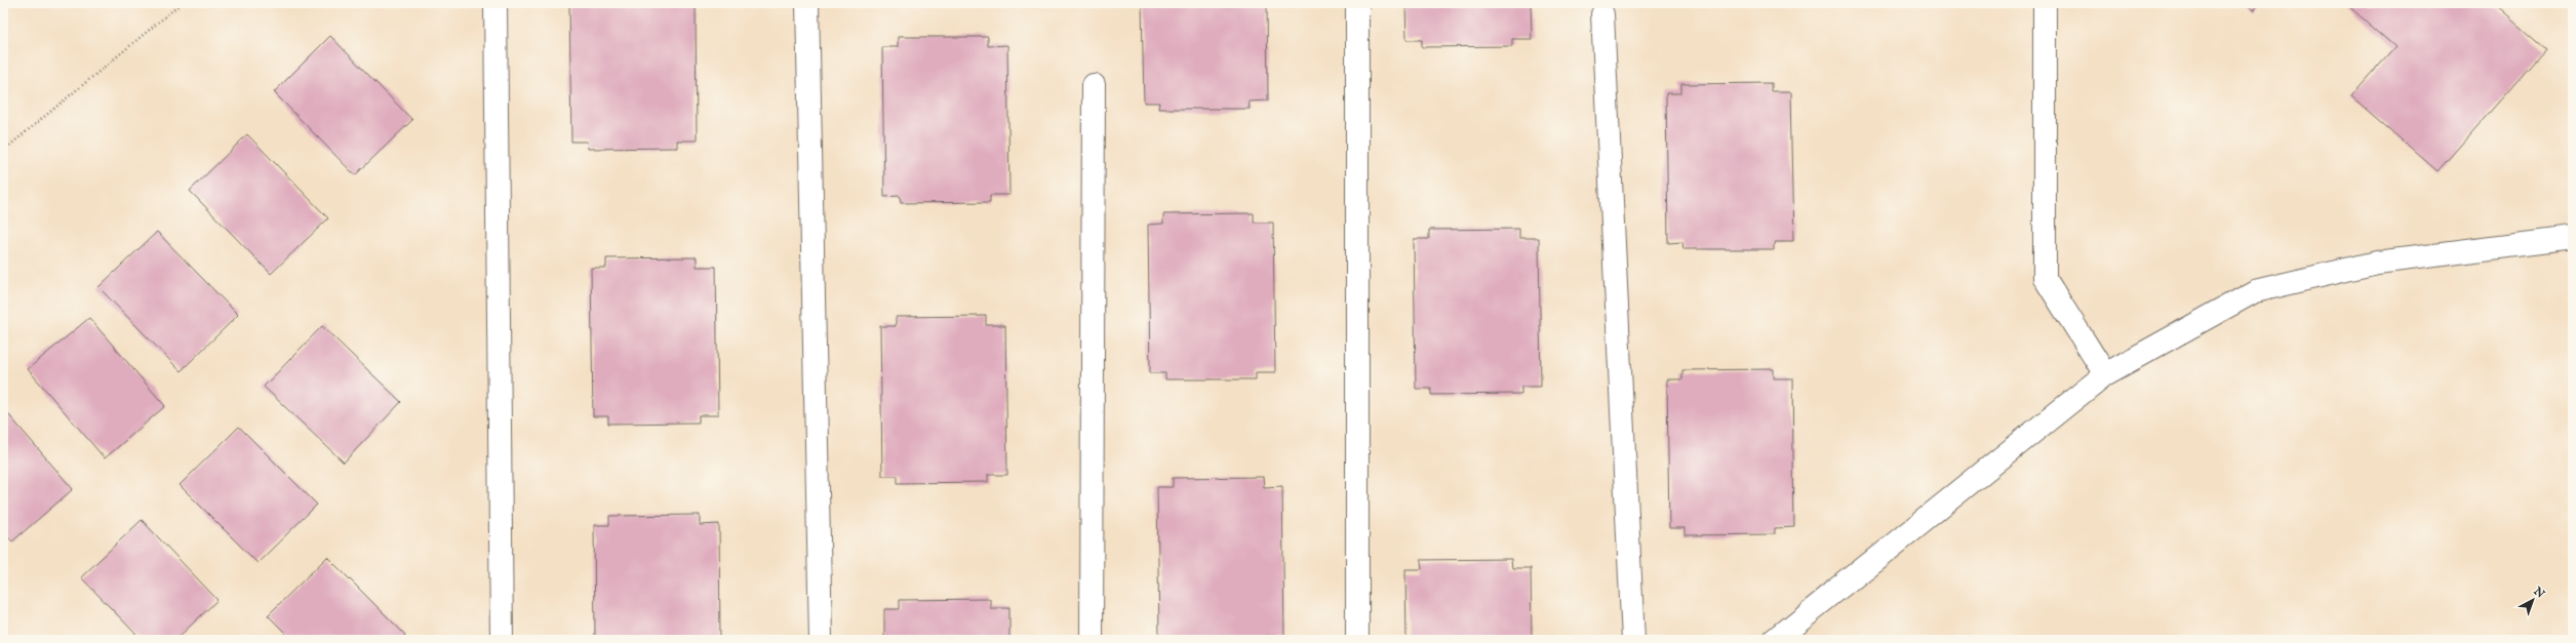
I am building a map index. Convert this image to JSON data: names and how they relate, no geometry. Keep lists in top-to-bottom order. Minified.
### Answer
{"north":"top right"}
